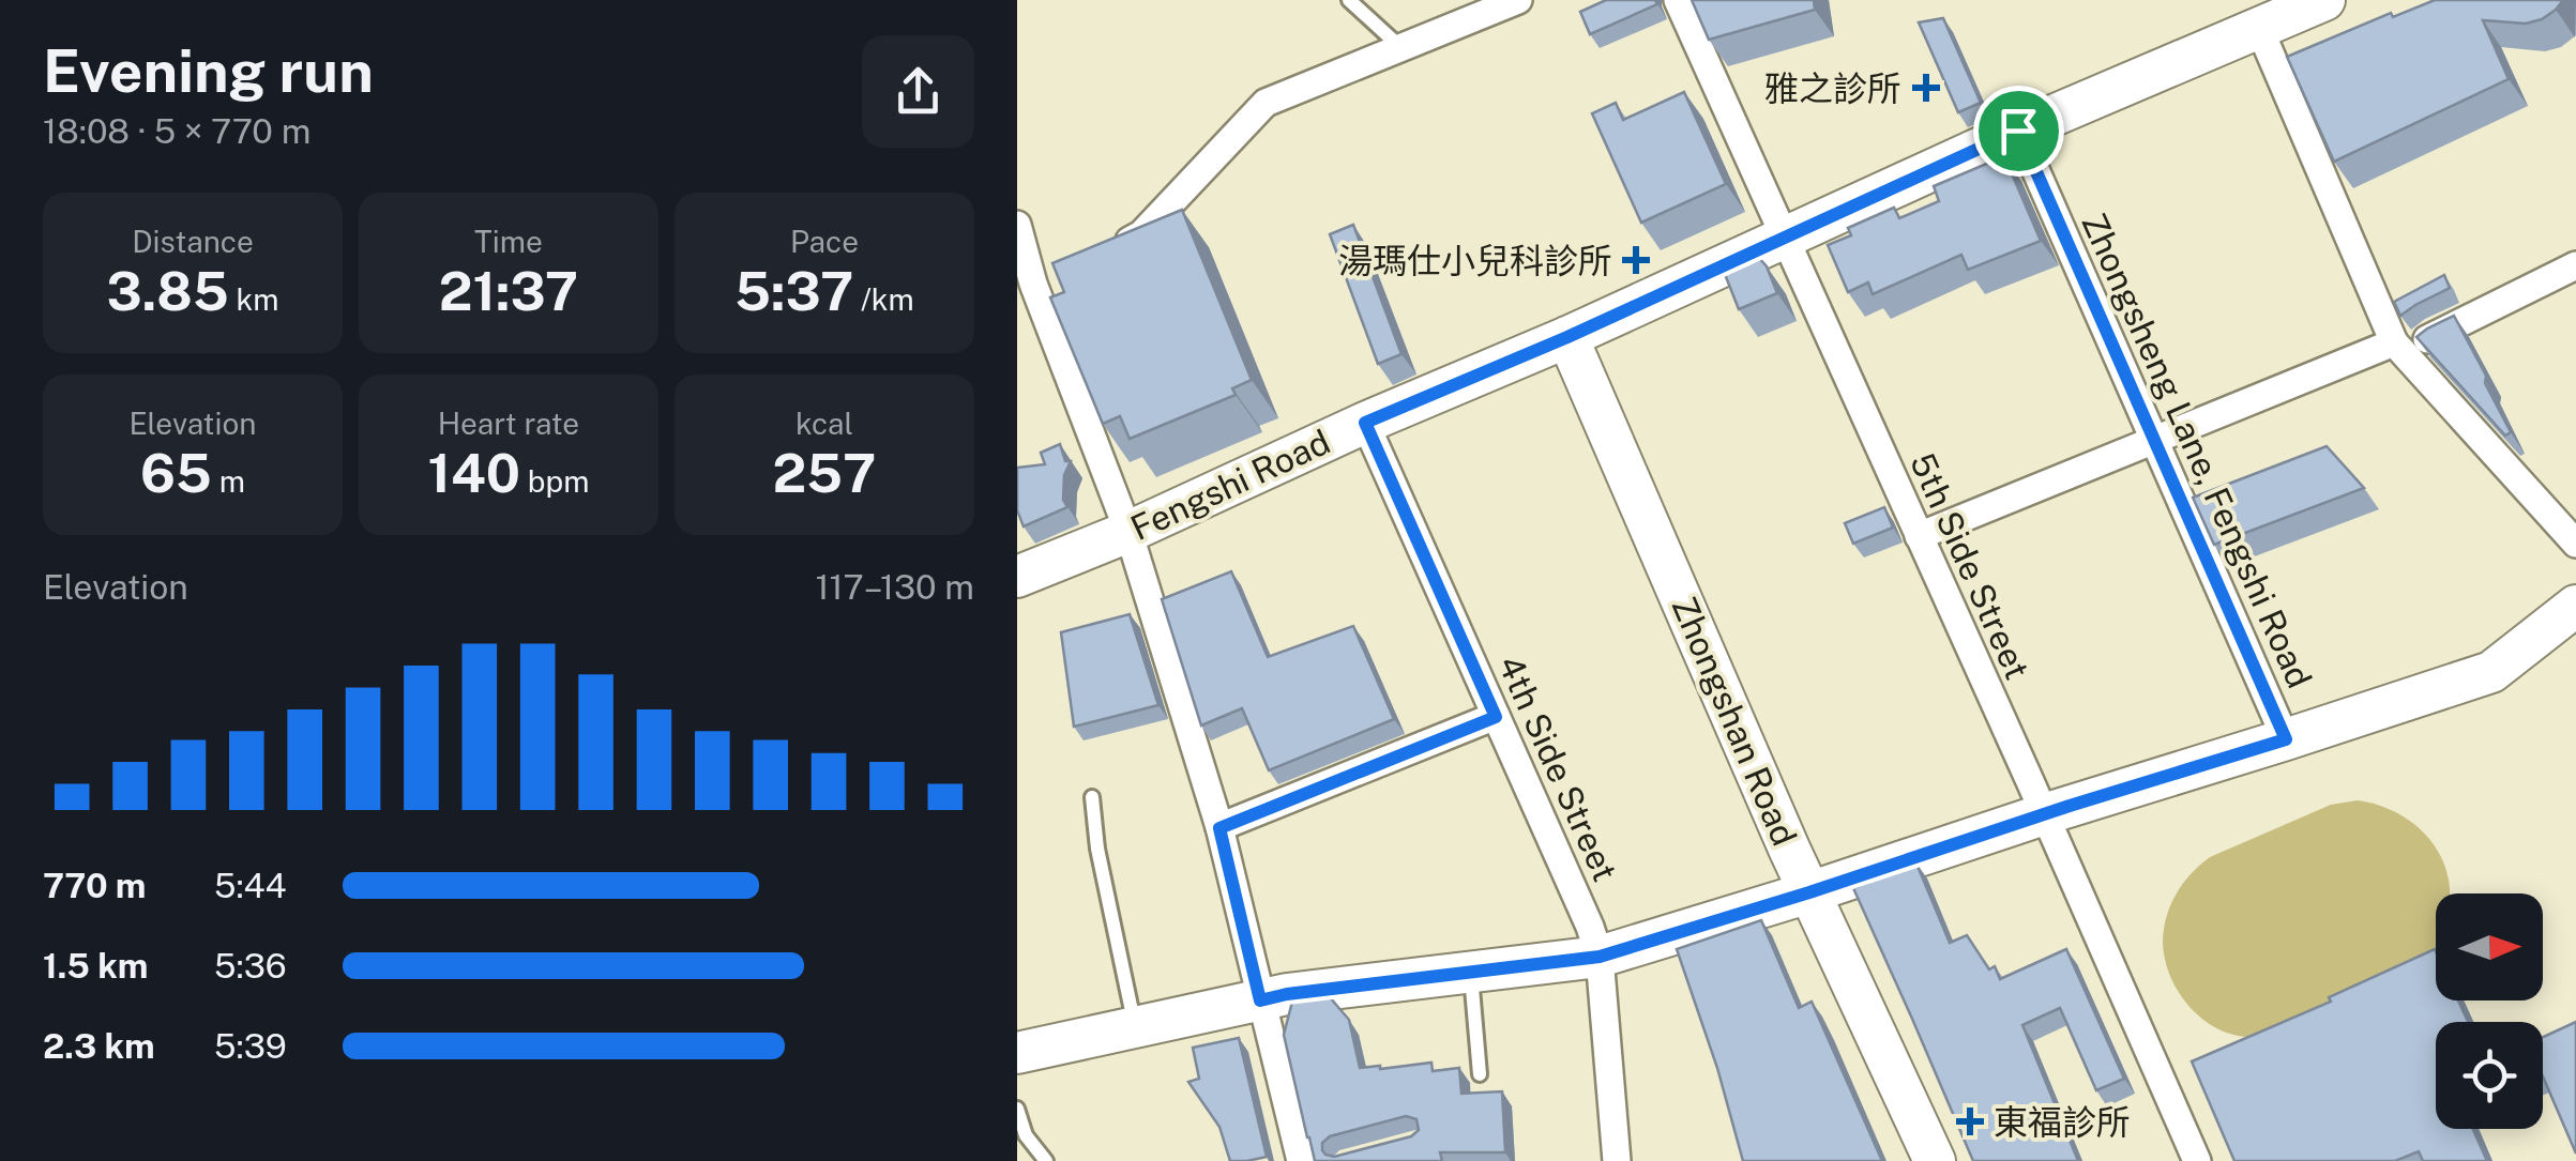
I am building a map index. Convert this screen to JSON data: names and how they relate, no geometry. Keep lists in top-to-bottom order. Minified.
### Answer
{"streets":{"street":["Zhongsheng Lane, Fengshi Road","Fengshi Road","5th Side Street","Zhongshan Road","4th Side Street"]},"crossings":[["Zhongsheng Lane, Fengshi Road","Fengshi Road"],["Fengshi Road","5th Side Street"],["Fengshi Road","Zhongshan Road"],["Fengshi Road","4th Side Street"]],"places":{"health":["雅之診所","湯瑪仕小兒科診所","東福診所"]},"north":"right","page":{"heading":["Evening run","18:08 · 5 × 770 m"],"stats":[["Distance","3.85 km"],["Time","21:37"],["Pace","5:37 /km"],["Elevation","65 m"],["Heart rate","140 bpm"],["kcal","257"]],"chart":["Elevation","117–130 m"],"list":[{"name":"770 m","note":"5:44"},{"name":"1.5 km","note":"5:36"},{"name":"2.3 km","note":"5:39"}]}}
